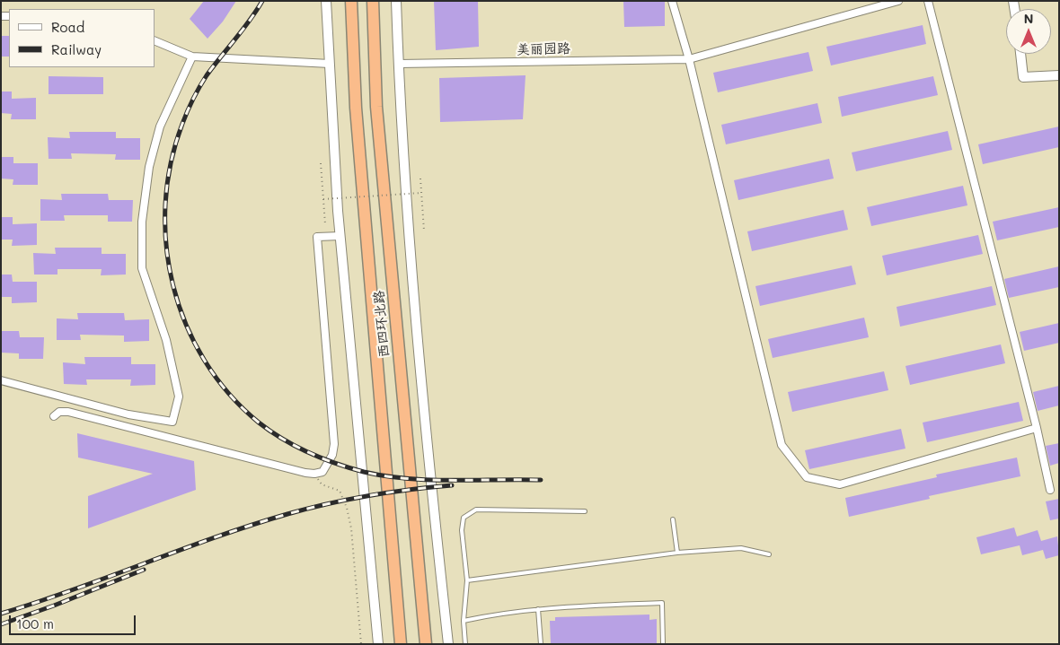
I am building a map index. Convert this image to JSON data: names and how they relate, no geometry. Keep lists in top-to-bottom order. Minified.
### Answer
{"streets":{"highway":["西四环北路"],"street":["美丽园路"]},"legend":["Road","Railway"],"scale_bar":"100 m","north":"top"}
